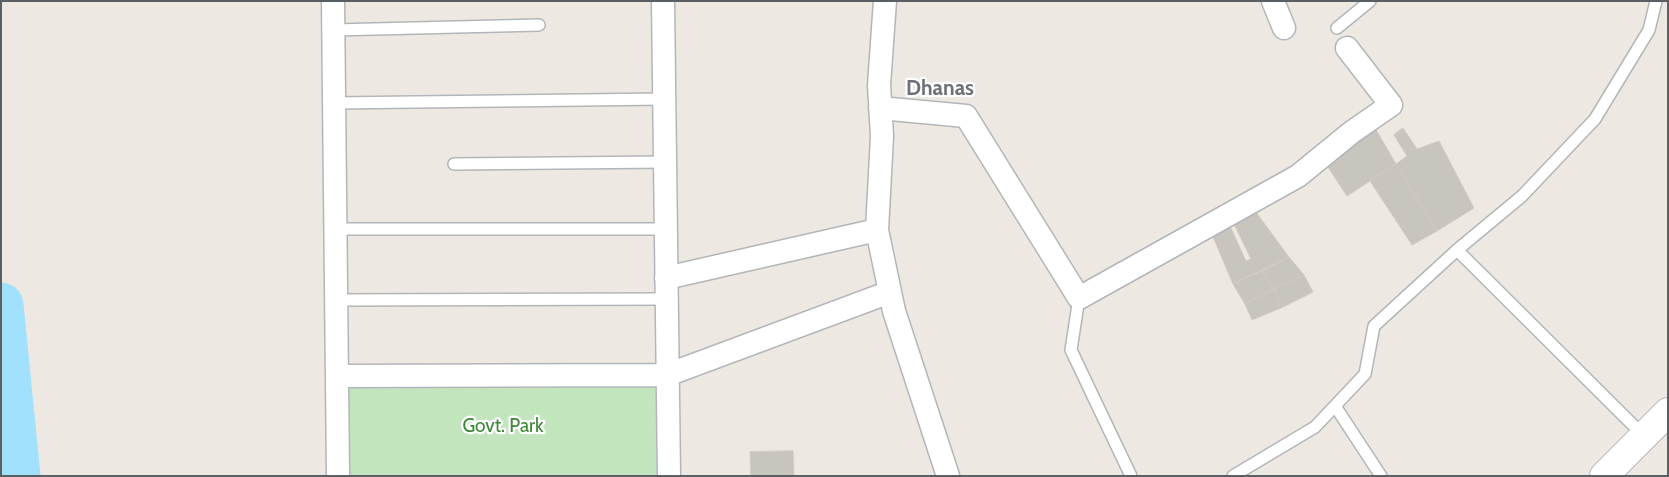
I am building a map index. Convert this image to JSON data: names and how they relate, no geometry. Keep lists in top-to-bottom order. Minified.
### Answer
{"districts":["Dhanas"],"parks":["Govt. Park"]}
